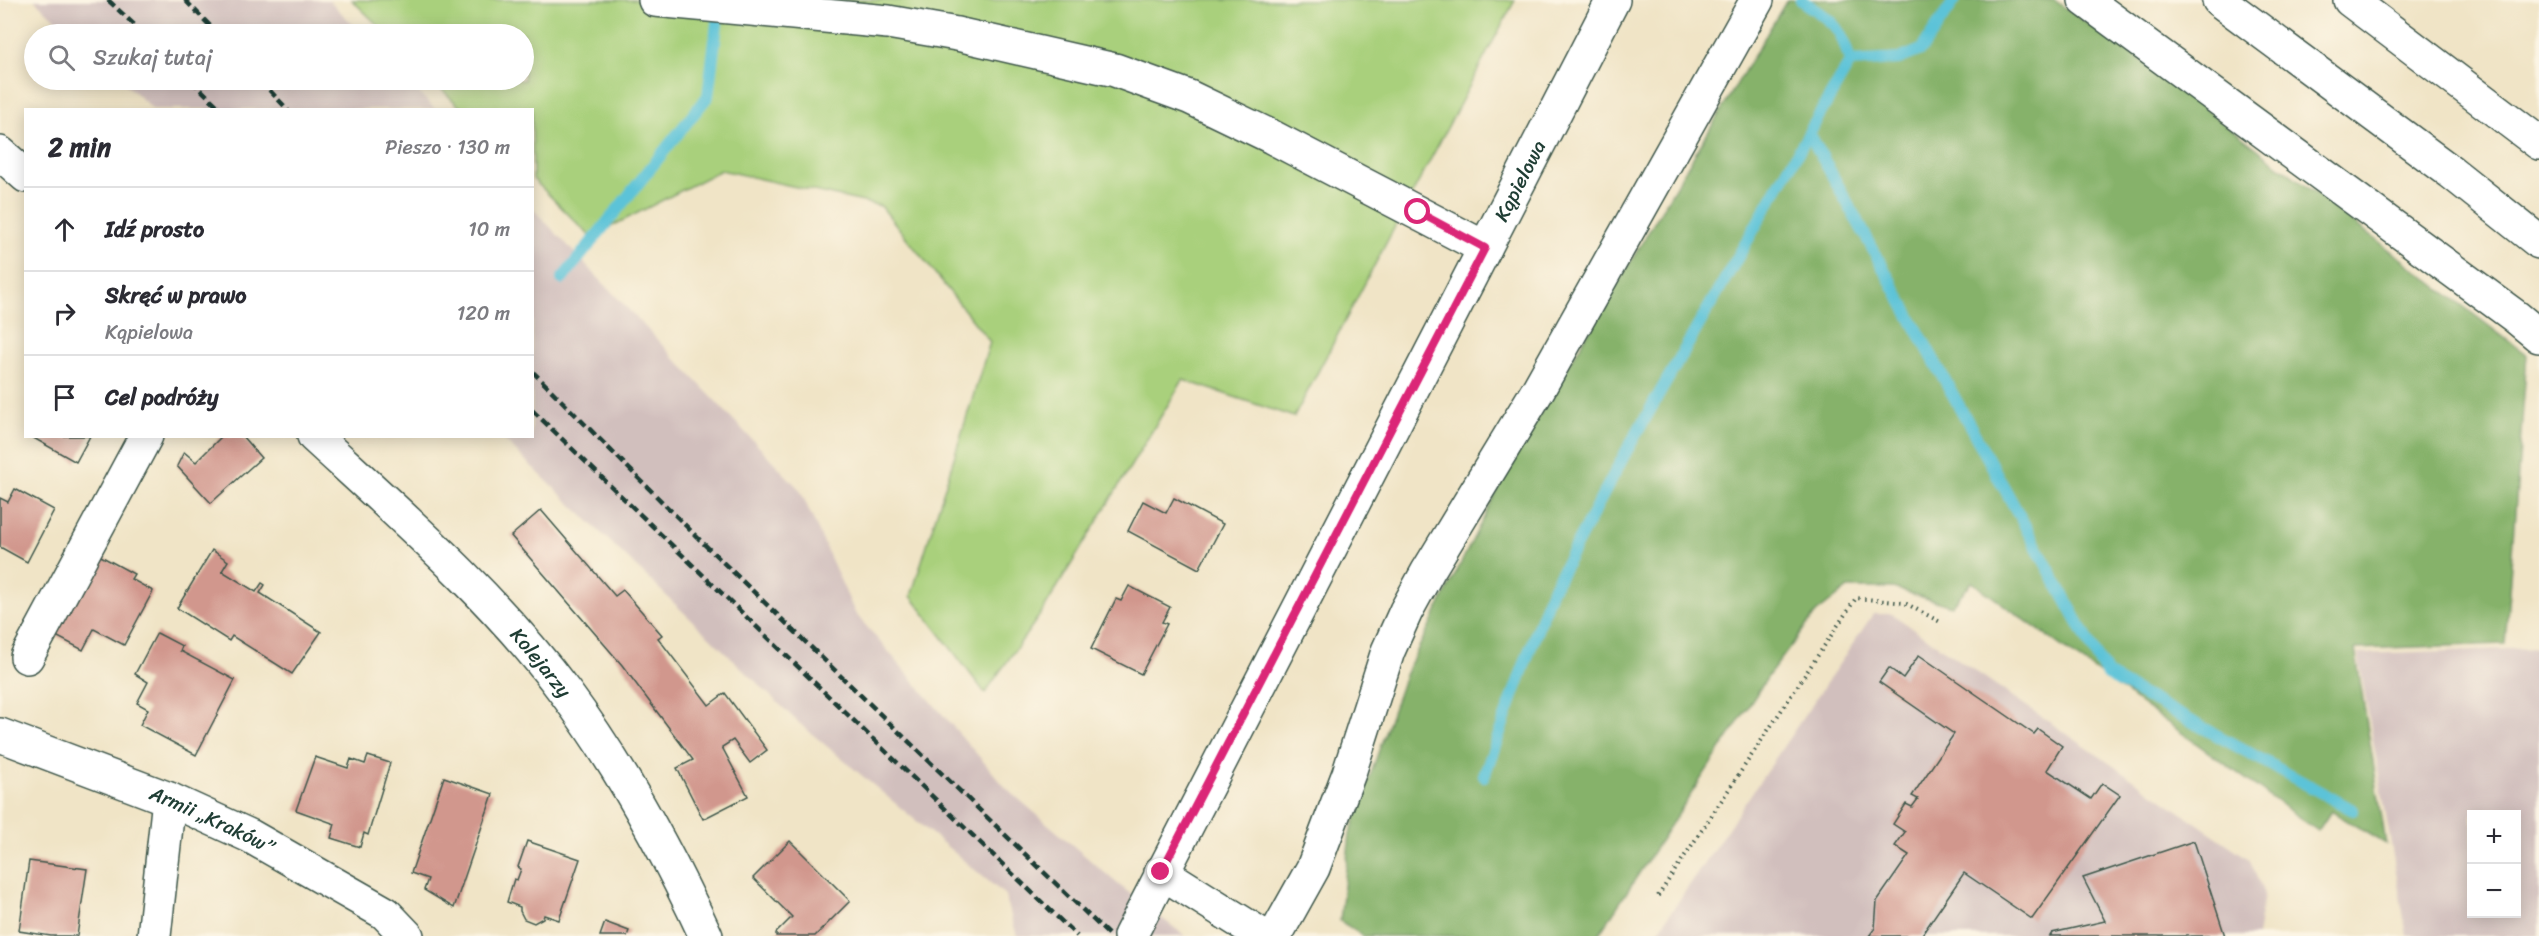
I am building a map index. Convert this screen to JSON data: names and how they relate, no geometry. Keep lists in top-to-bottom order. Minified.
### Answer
{"streets":{"main road":["Kąpielowa","Kolejarzy","Armii „Kraków”"]},"page":{"search":"Szukaj tutaj","heading":["2 min","Pieszo · 130 m"],"list":[["Idź prosto","10 m"],["Skręć w prawo","Kąpielowa","120 m"],"Cel podróży"],"map_buttons":["+","−"]}}
